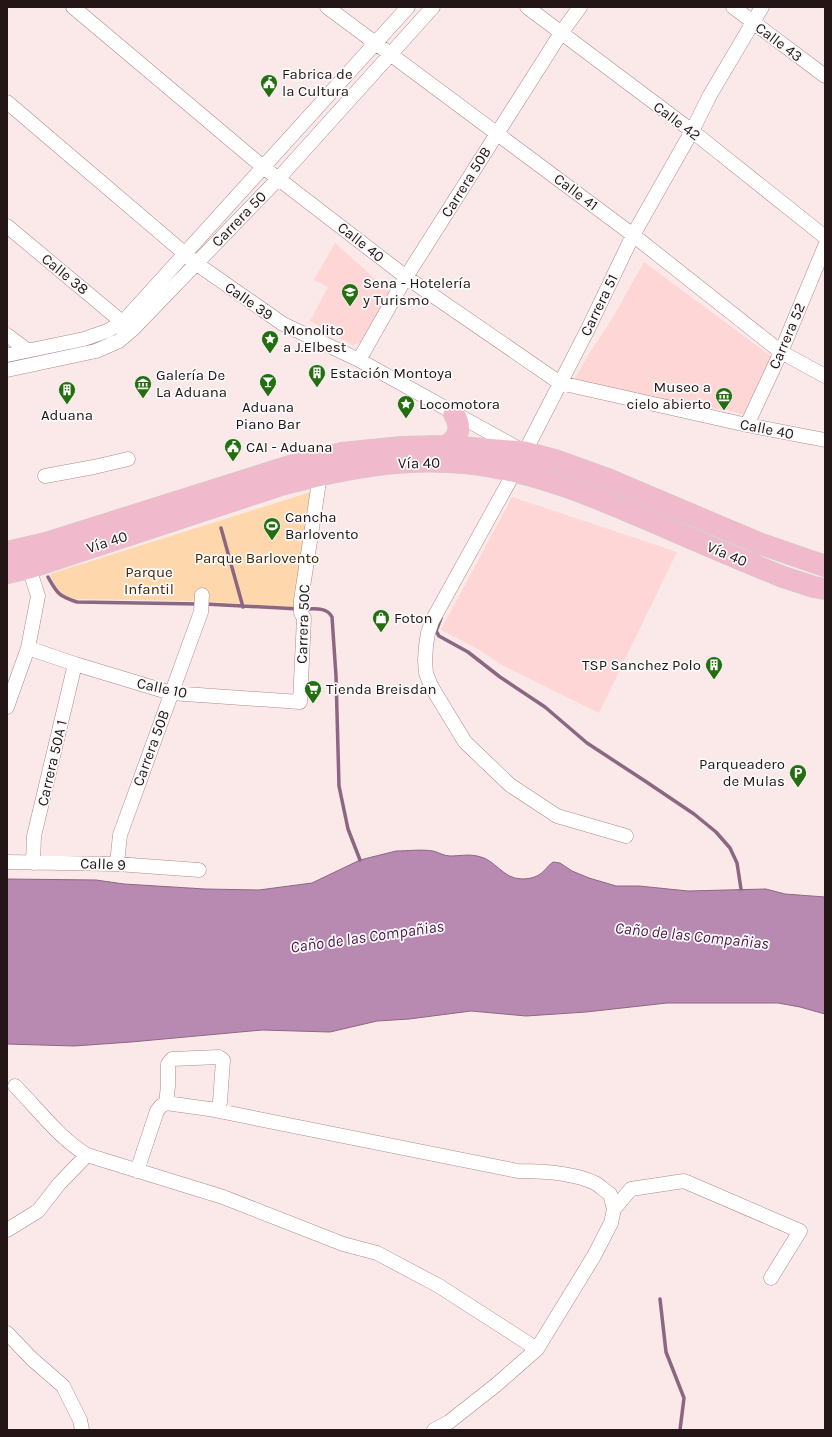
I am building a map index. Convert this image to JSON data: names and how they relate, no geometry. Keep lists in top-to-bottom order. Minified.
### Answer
{"streets":{"highway":["Vía 40"],"street":["Calle 43","Calle 42","Carrera 50B","Calle 41","Carrera 50","Calle 40","Calle 38","Calle 39","Carrera 51","Carrera 52","Carrera 50C","Calle 10","Carrera 50A 1","Calle 9"]},"crossings":[["Calle 43","Carrera 51"],["Calle 42","Carrera 50B"],["Calle 42","Carrera 51"],["Carrera 50B","Calle 41"],["Carrera 50B","Calle 40"],["Carrera 50B","Calle 39"],["Carrera 50B","Calle 10"],["Carrera 50B","Calle 9"],["Calle 41","Carrera 50"],["Calle 41","Carrera 51"],["Calle 41","Carrera 52"],["Carrera 50","Calle 40"],["Carrera 50","Calle 38"],["Carrera 50","Calle 39"],["Calle 40","Carrera 51"],["Calle 40","Carrera 52"],["Calle 39","Carrera 51"],["Calle 39","Vía 40"],["Carrera 51","Vía 40"],["Vía 40","Carrera 50C"],["Carrera 50C","Calle 10"],["Calle 10","Carrera 50A 1"],["Carrera 50A 1","Calle 9"]],"water":["Caño de las Compañias"],"parks":["Parque Barlovento","Parque Infantil"],"places":{"public building":["Fabrica de la Cultura","CAI - Aduana"],"school or university":["Sena - Hotelería y Turismo"],"place":["Monolito a J.Elbest","Locomotora"],"building":["Estación Montoya","Aduana","TSP Sanchez Polo"],"bar":["Aduana Piano Bar"],"museum":["Galería De La Aduana","Museo a cielo abierto"],"sports":["Cancha Barlovento"],"shop":["Foton"],"supermarket":["Tienda Breisdan"],"parking":["Parqueadero de Mulas"]}}
